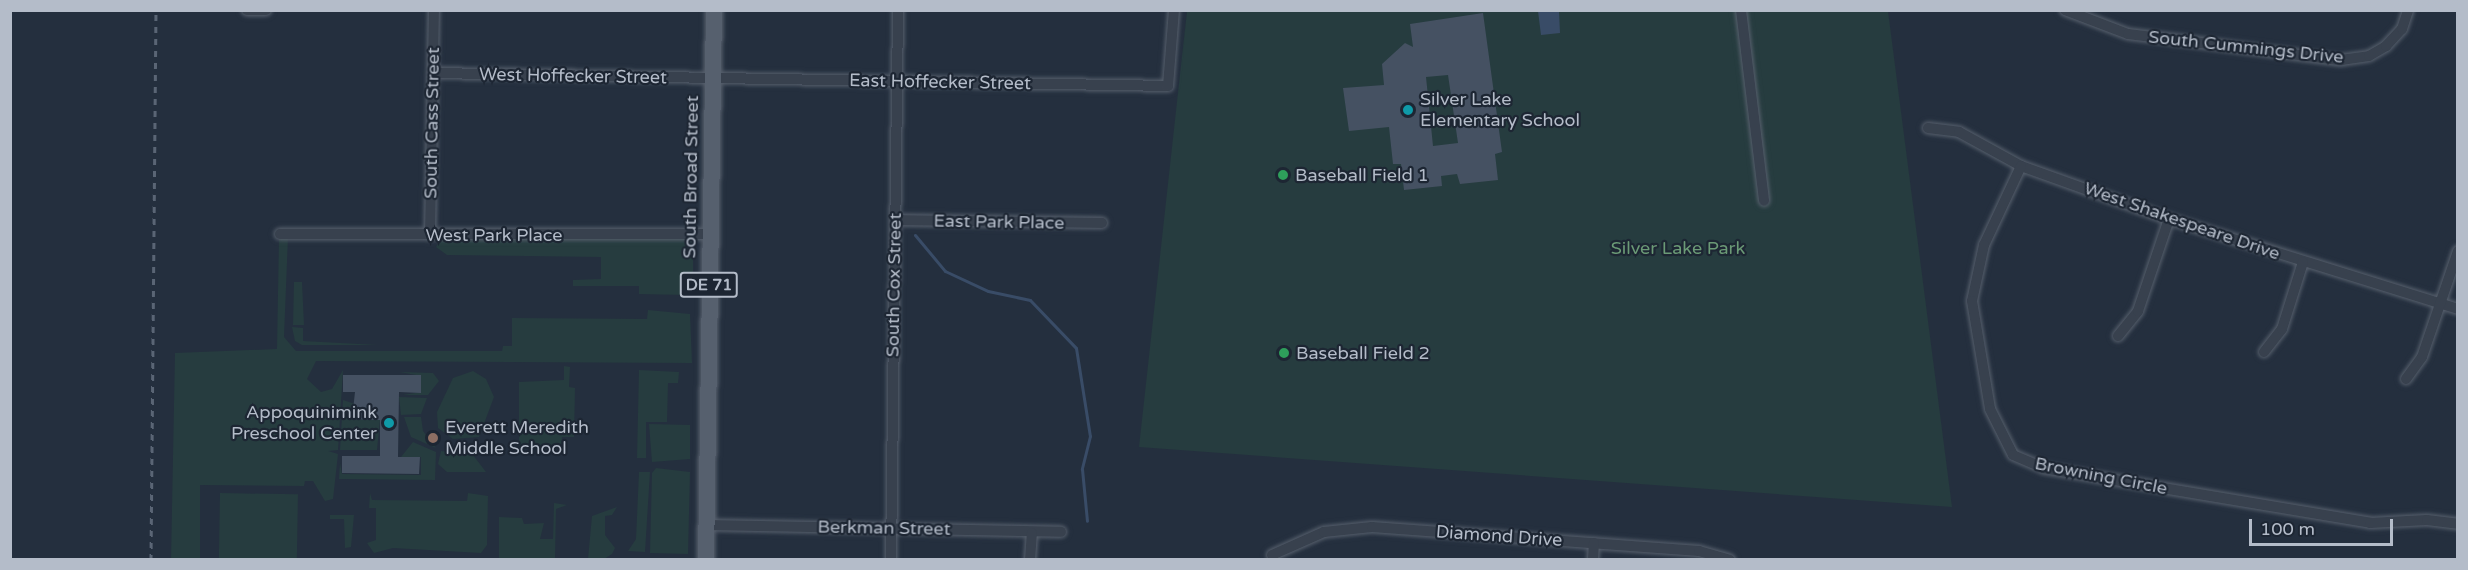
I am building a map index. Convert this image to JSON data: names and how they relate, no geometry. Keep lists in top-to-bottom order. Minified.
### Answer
{"streets":{"main road":["South Broad Street","DE 71"],"street":["South Cummings Drive","West Hoffecker Street","East Hoffecker Street","South Cass Street","West Shakespeare Drive","East Park Place","West Park Place","South Cox Street","Browning Circle","Berkman Street","Diamond Drive"]},"crossings":[["West Hoffecker Street","East Hoffecker Street"],["West Hoffecker Street","South Cass Street"],["West Hoffecker Street","South Broad Street"],["East Hoffecker Street","South Broad Street"],["East Hoffecker Street","South Cox Street"],["South Cass Street","West Park Place"],["South Broad Street","West Park Place"],["South Broad Street","Berkman Street"],["West Shakespeare Drive","Browning Circle"],["East Park Place","South Cox Street"],["South Cox Street","Berkman Street"]],"parks":["Silver Lake Park"],"places":["Silver Lake Elementary School","Baseball Field 1","Baseball Field 2","Appoquinimink Preschool Center","Everett Meredith Middle School"],"scale_bar":"100 m"}
